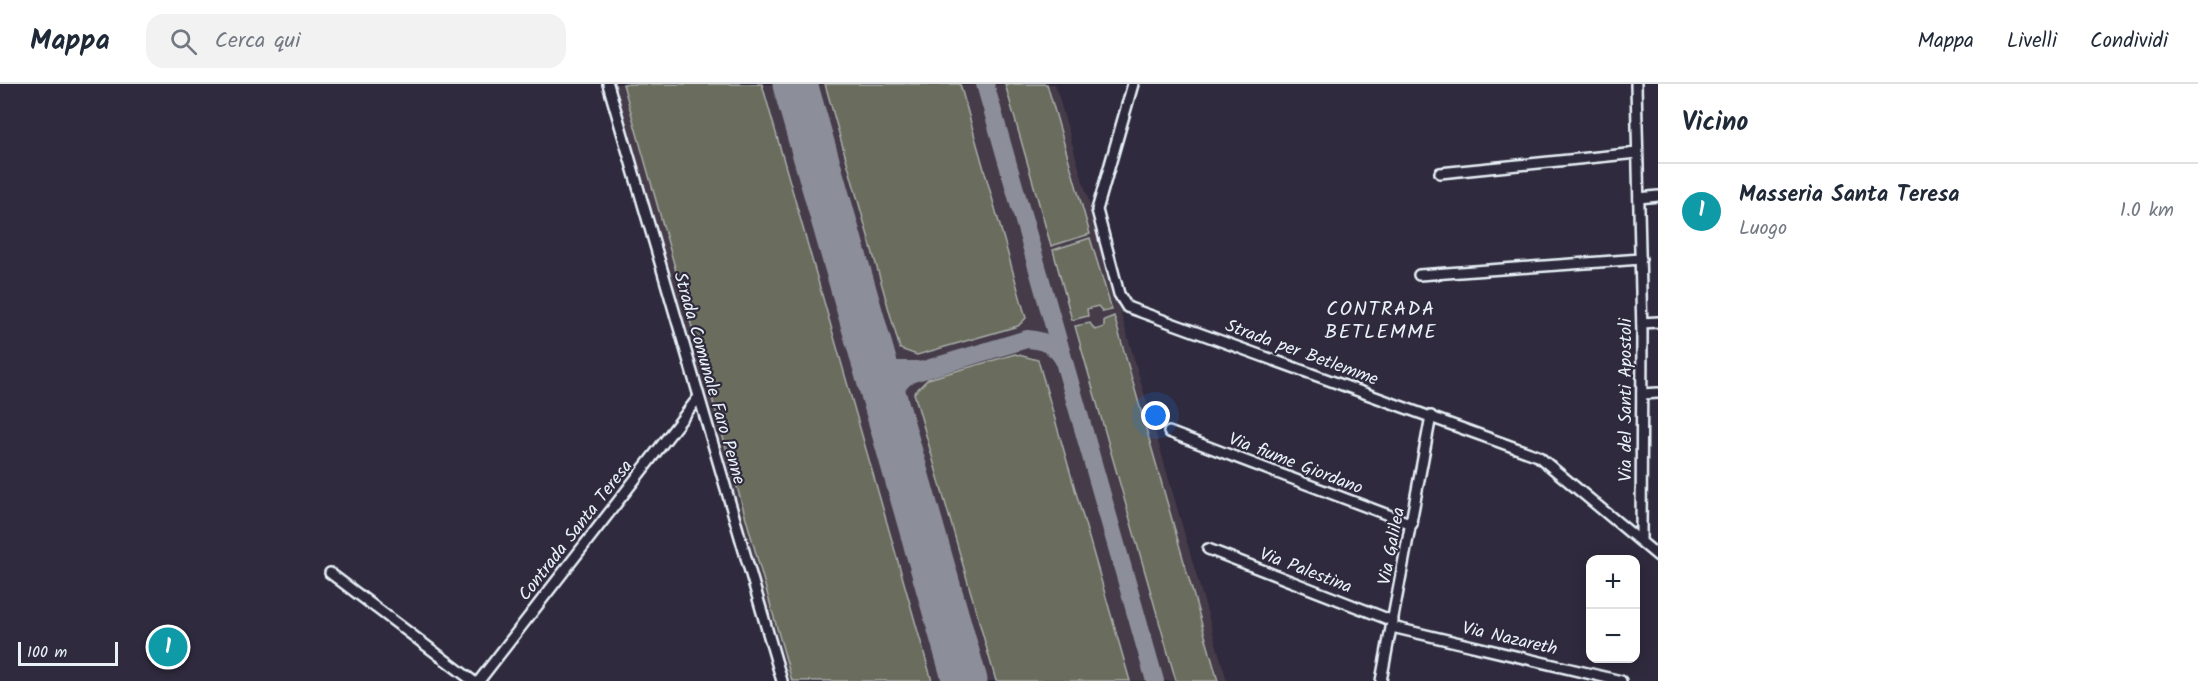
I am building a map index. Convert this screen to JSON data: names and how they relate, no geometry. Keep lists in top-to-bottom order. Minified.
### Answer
{"streets":{"street":["Strada per Betlemme","Strada Comunale Faro Penne","Via del Santi Apostoli","Via fiume Giordano","Contrada Santa Teresa","Via Galilea","Via Palestina","Via Nazareth"]},"crossings":[["Strada per Betlemme","Via del Santi Apostoli"],["Strada per Betlemme","Via Galilea"],["Strada Comunale Faro Penne","Contrada Santa Teresa"],["Via fiume Giordano","Via Galilea"],["Via Galilea","Via Palestina"],["Via Galilea","Via Nazareth"],["Via Palestina","Via Nazareth"]],"districts":["CONTRADA BETLEMME"],"scale_bar":"100 m","page":{"header":"Mappa","search":"Cerca qui","nav":["Mappa","Livelli","Condividi"],"heading":"Vicino","list":[{"mark":"1","name":"Masseria Santa Teresa","note":"Luogo","value":"1.0 km"}],"map_buttons":["+","−"],"pins":"1","scale":"100 m"}}
